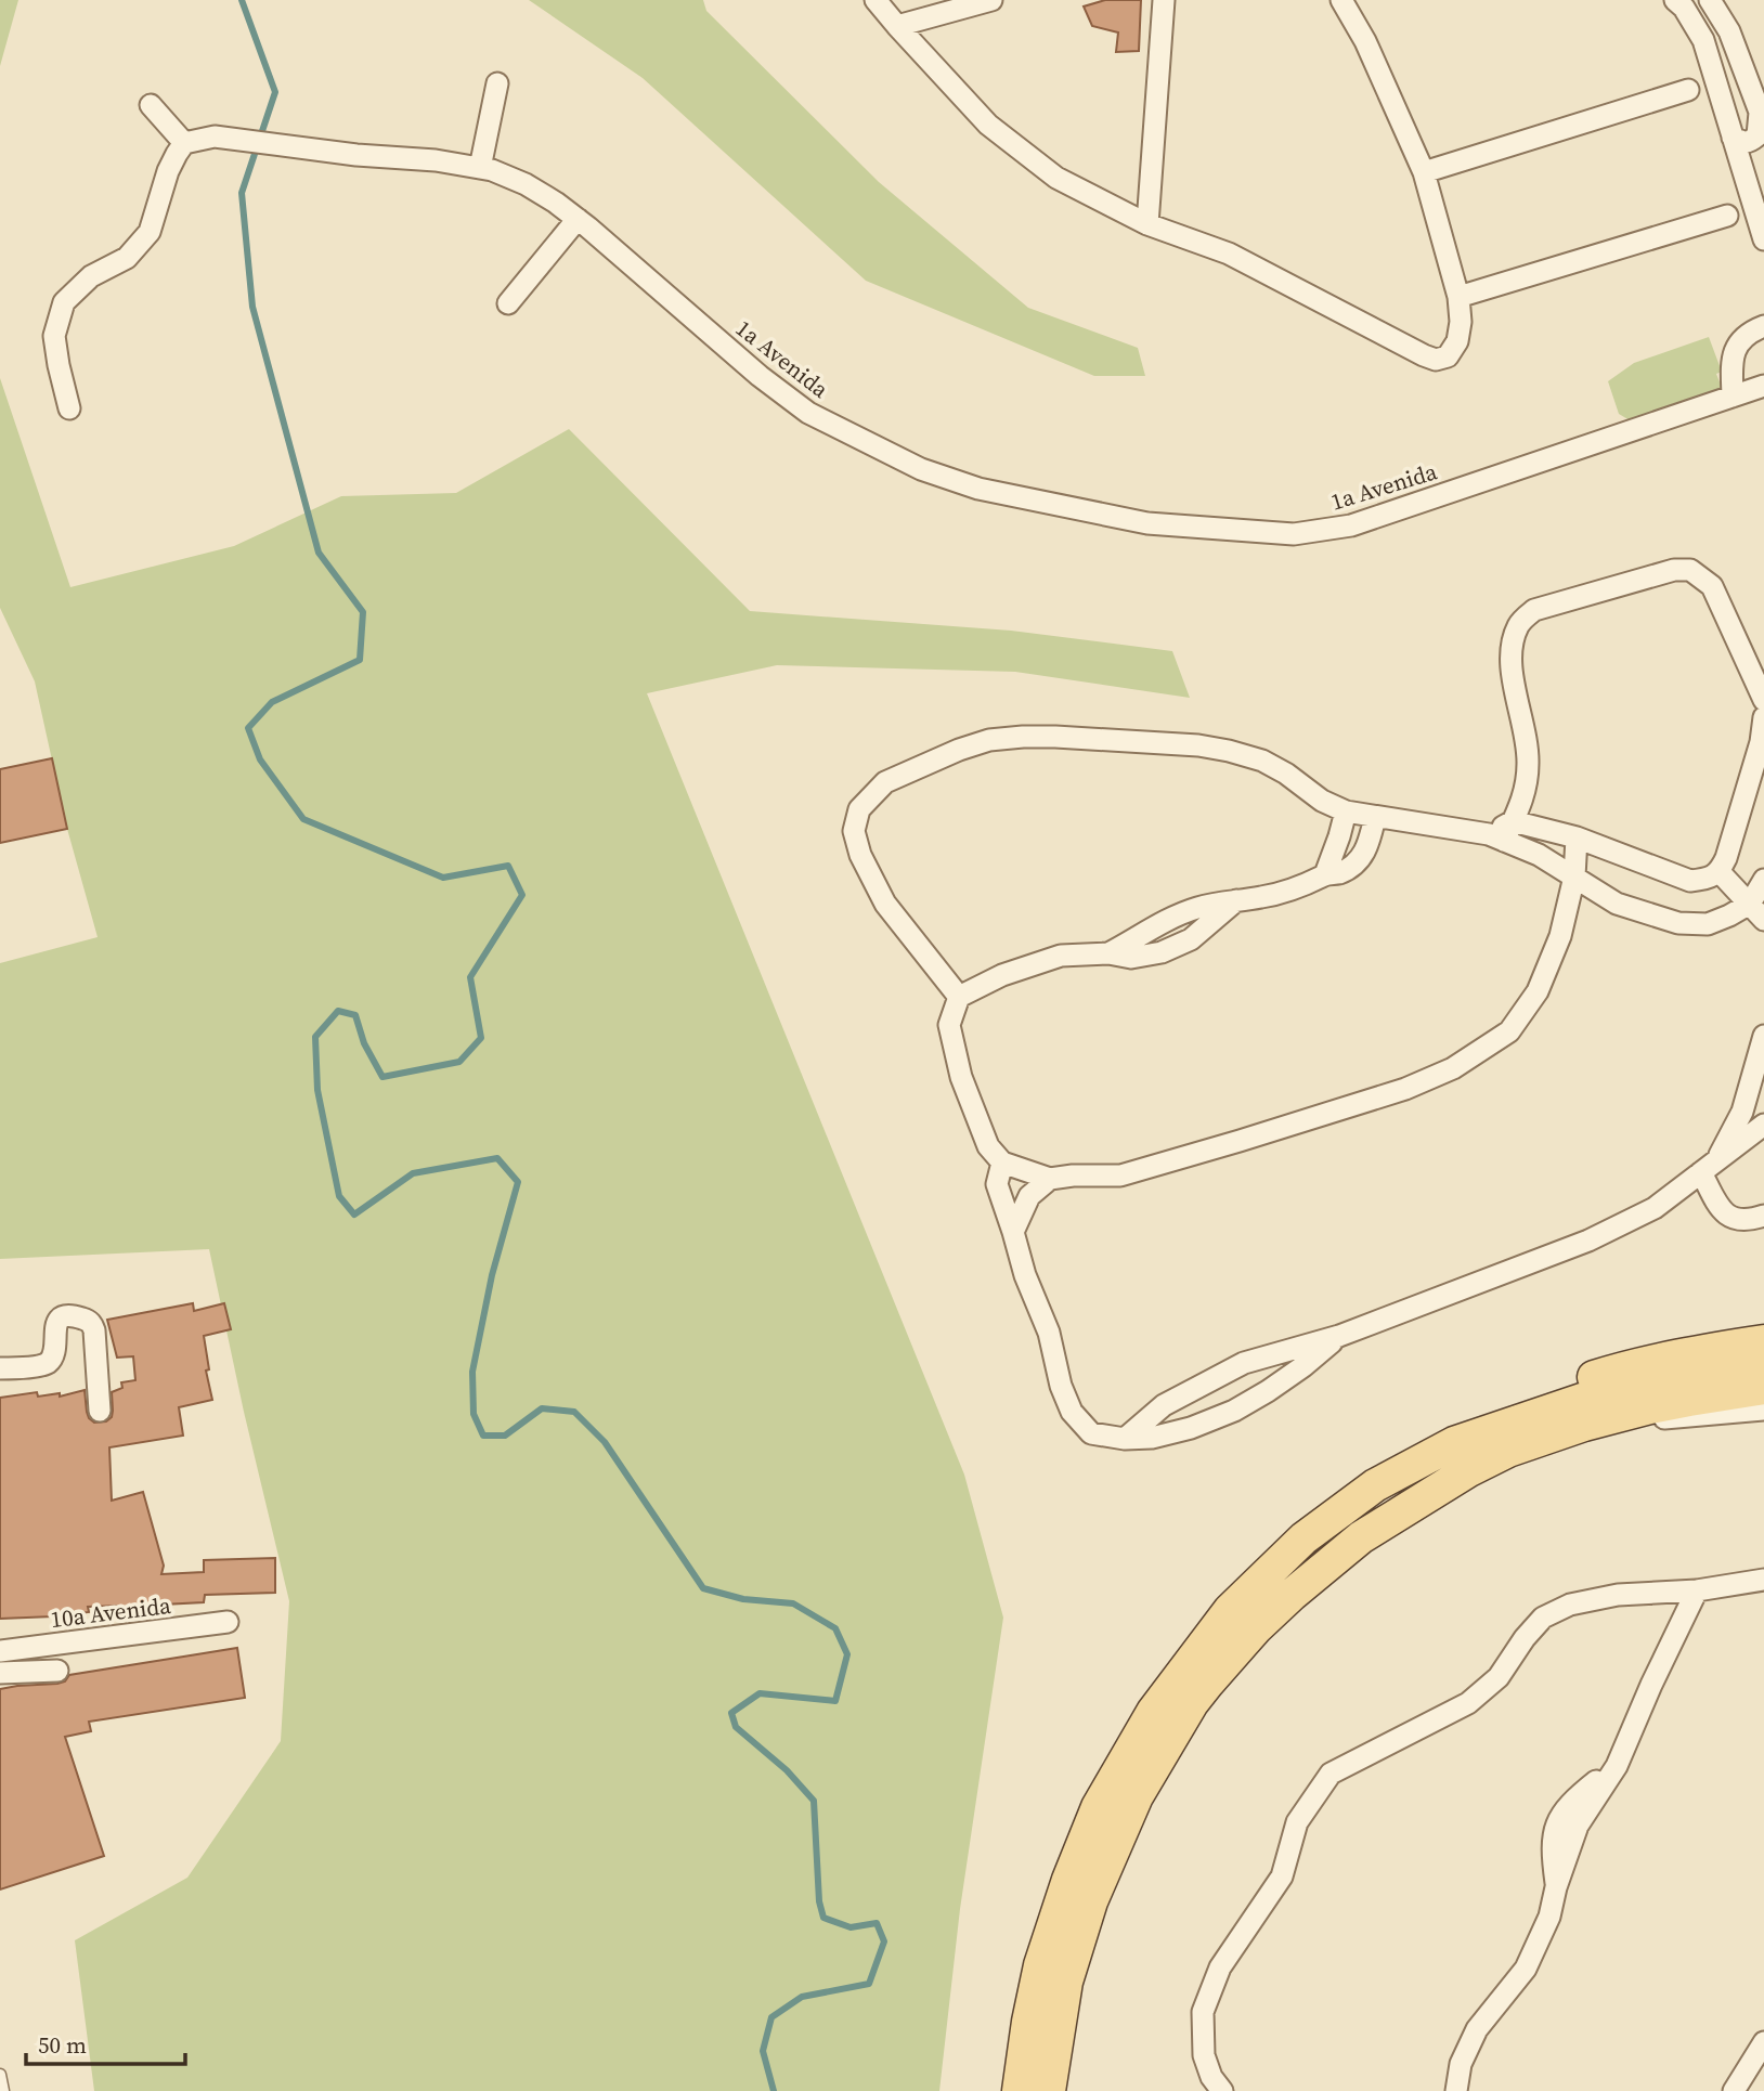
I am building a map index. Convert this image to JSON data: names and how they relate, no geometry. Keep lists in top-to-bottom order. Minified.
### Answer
{"streets":{"street":["1a Avenida","10a Avenida"]},"scale_bar":"50 m"}
